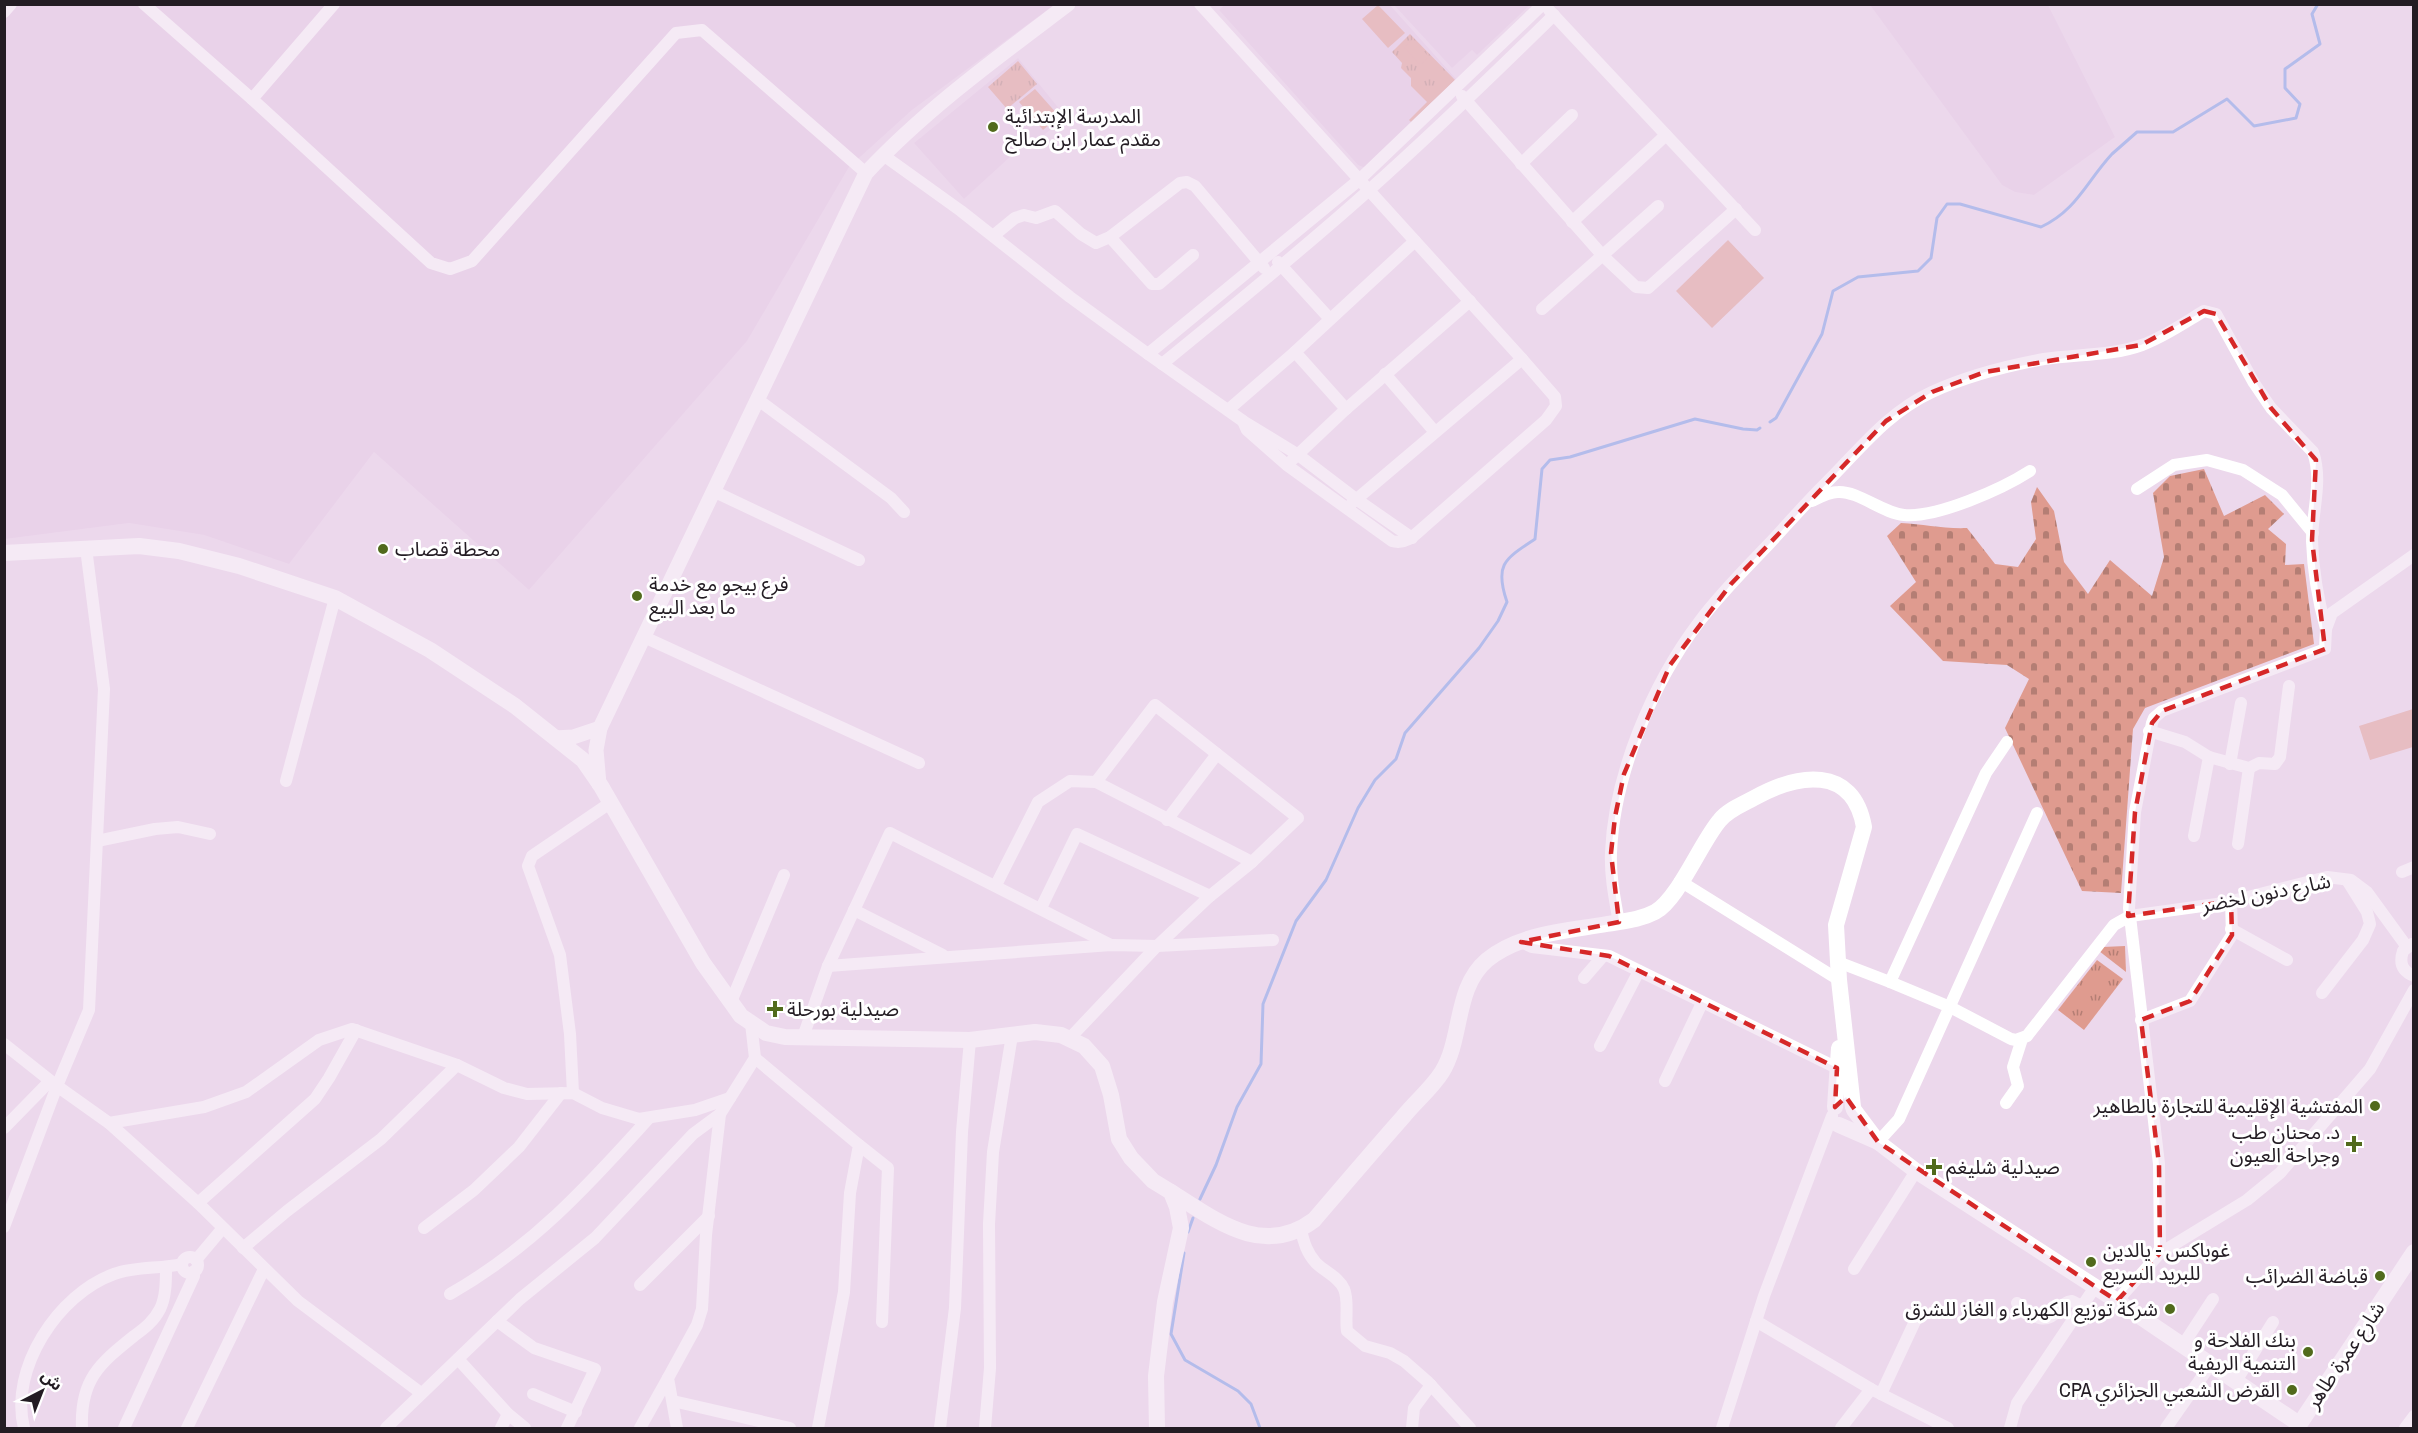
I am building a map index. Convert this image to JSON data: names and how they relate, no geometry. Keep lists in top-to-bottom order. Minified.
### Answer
{"streets":{"main road":["شارع عمرة طاهر"],"street":["شارع دنون لخضر"]},"places":{"other":["المدرسة الإبتدائية مقدم عمار ابن صالح","محطة قصاب","فرع بيجو مع خدمة ما بعد البيع","المفتشية الإقليمية للتجارة بالطاهير","غوباكس - يالدين للبريد السريع","قباضة الضرائب","شركة توزيع الكهرباء و الغاز للشرق","بنك الفلاحة و التنمية الريفية","CPA القرض الشعبي الجزائري"],"health":["صيدلية بورحلة","د. محنان طب وجراحة العيون","صيدلية شليغم"]},"north":"top right"}
